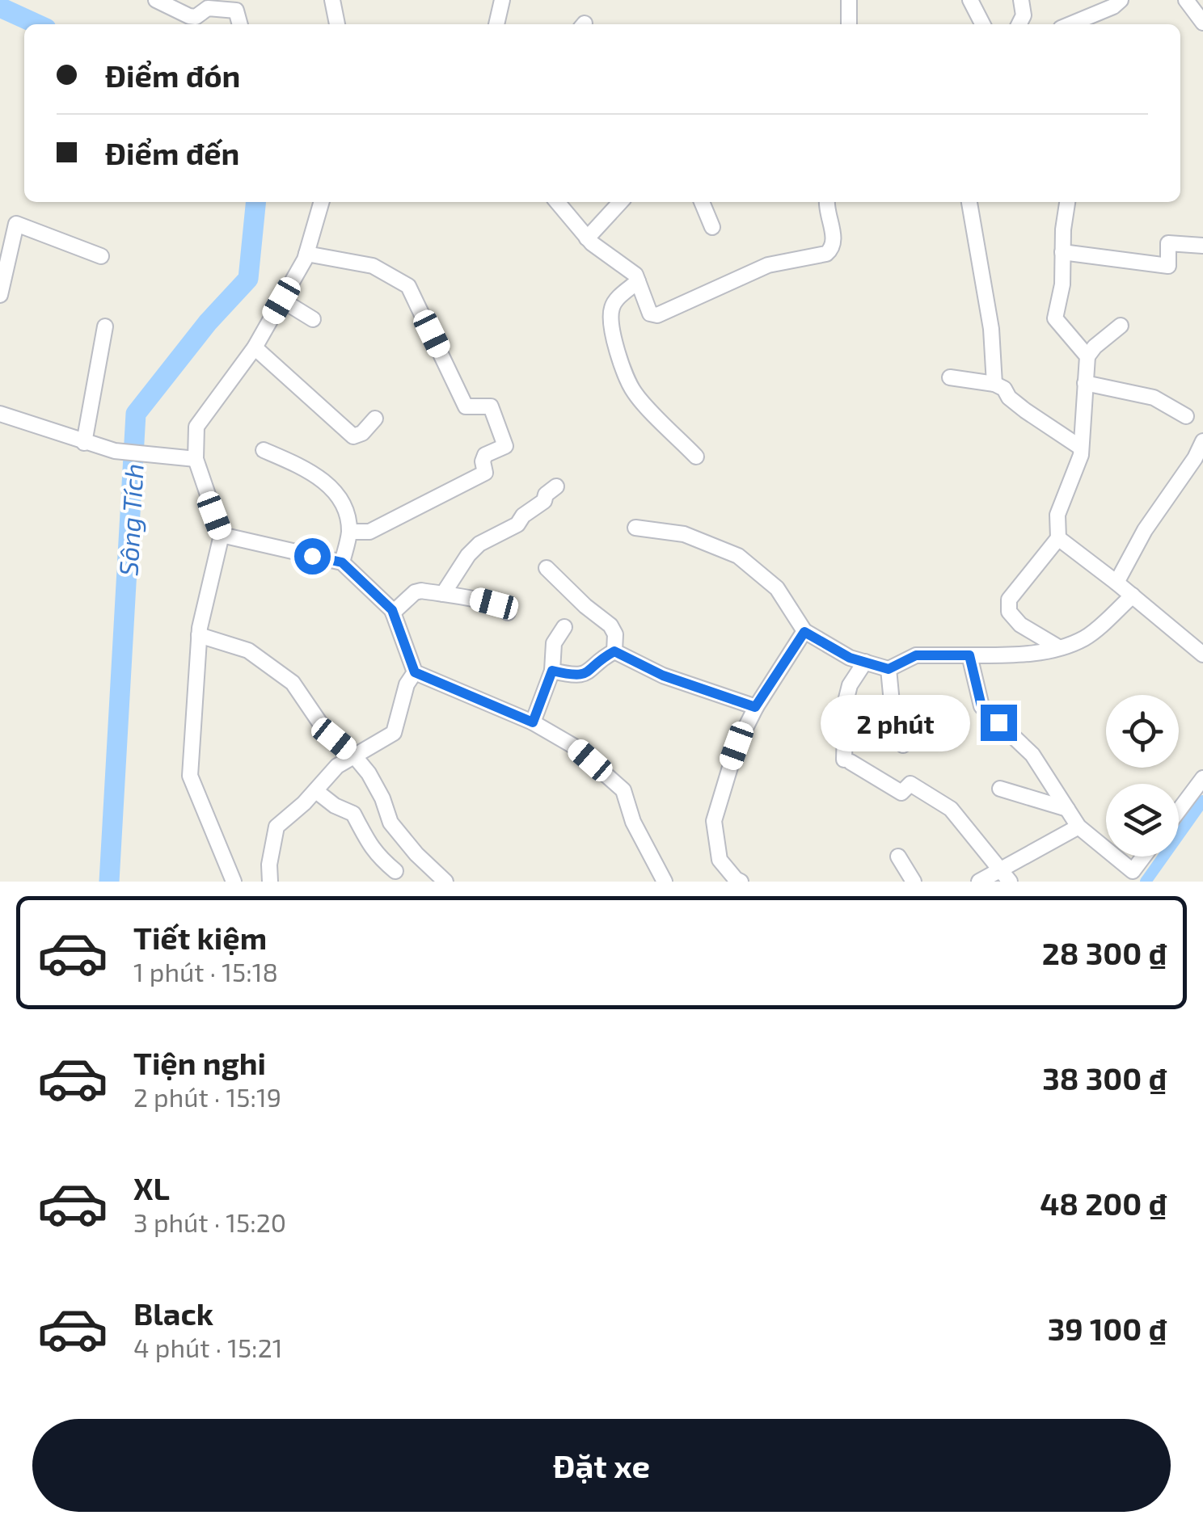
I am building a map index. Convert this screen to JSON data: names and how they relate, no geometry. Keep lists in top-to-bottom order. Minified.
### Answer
{"water":["Sông Tích"],"page":{"banner":["Điểm đón","Điểm đến"],"bubble":"2 phút","list":[{"name":"Tiết kiệm","note":"1 phút · 15:18","value":"28 300 ₫"},{"name":"Tiện nghi","note":"2 phút · 15:19","value":"38 300 ₫"},{"name":"XL","note":"3 phút · 15:20","value":"48 200 ₫"},{"name":"Black","note":"4 phút · 15:21","value":"39 100 ₫"}],"buttons":"Đặt xe"}}
